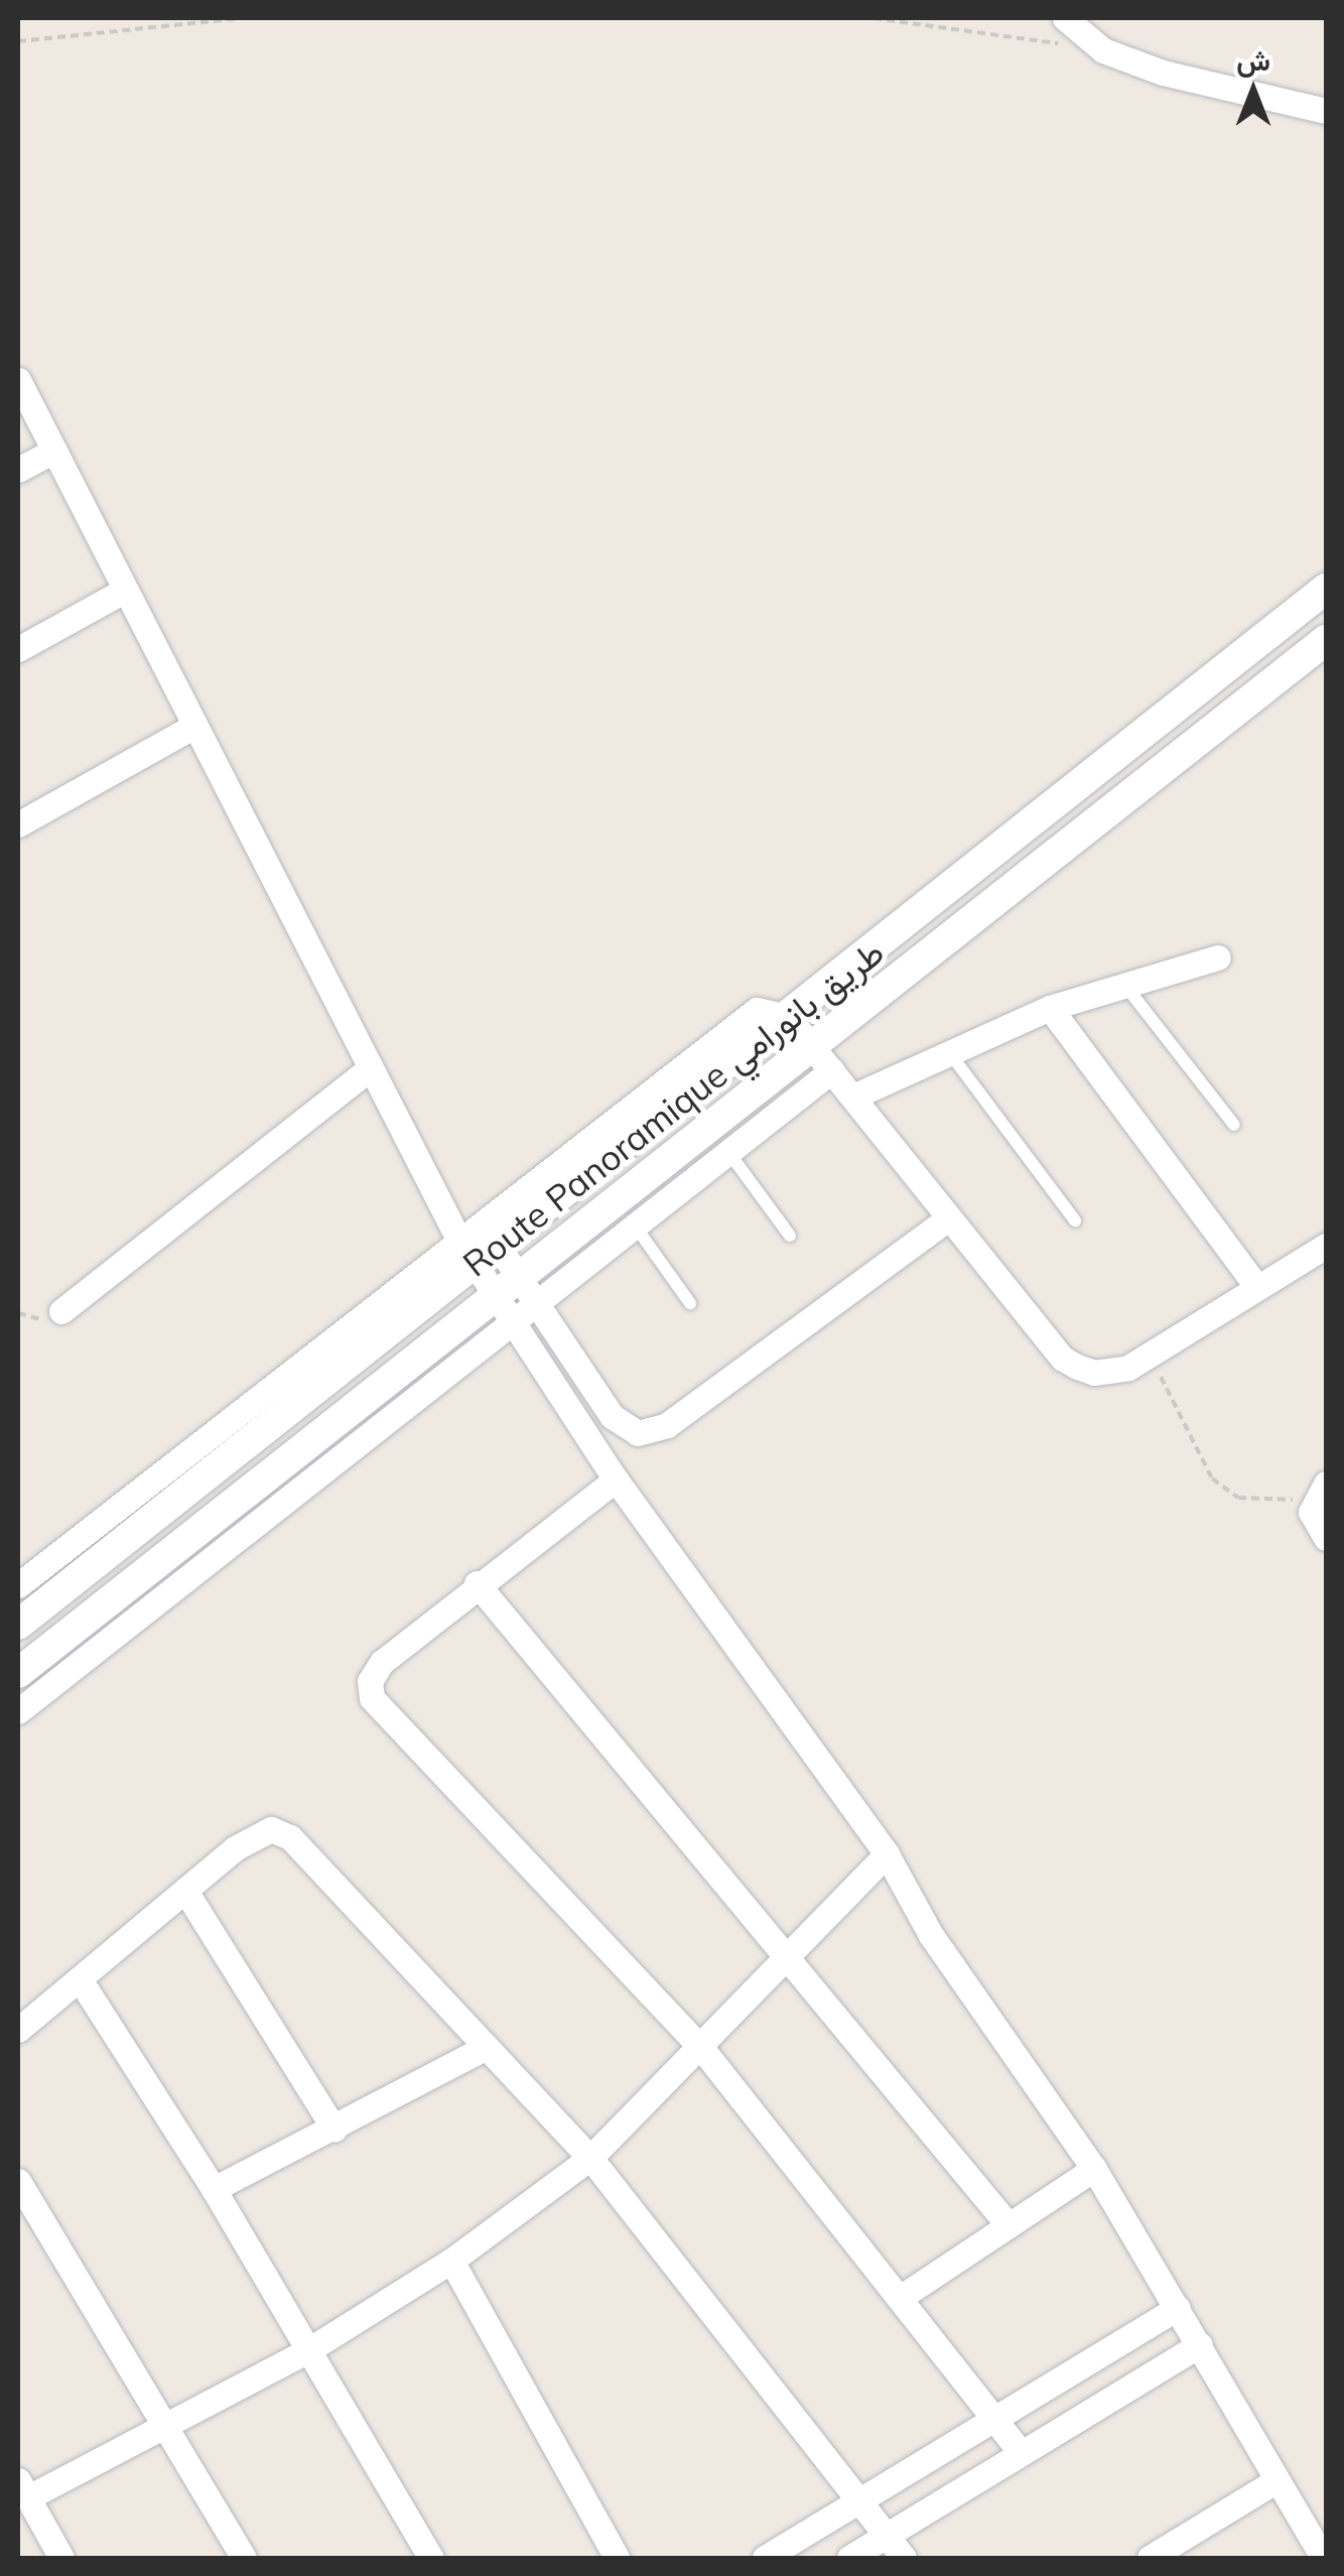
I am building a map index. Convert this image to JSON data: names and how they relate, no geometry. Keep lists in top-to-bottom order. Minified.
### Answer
{"streets":{"street":["Route Panoramique طريق بانورامي"]},"north":"top"}
